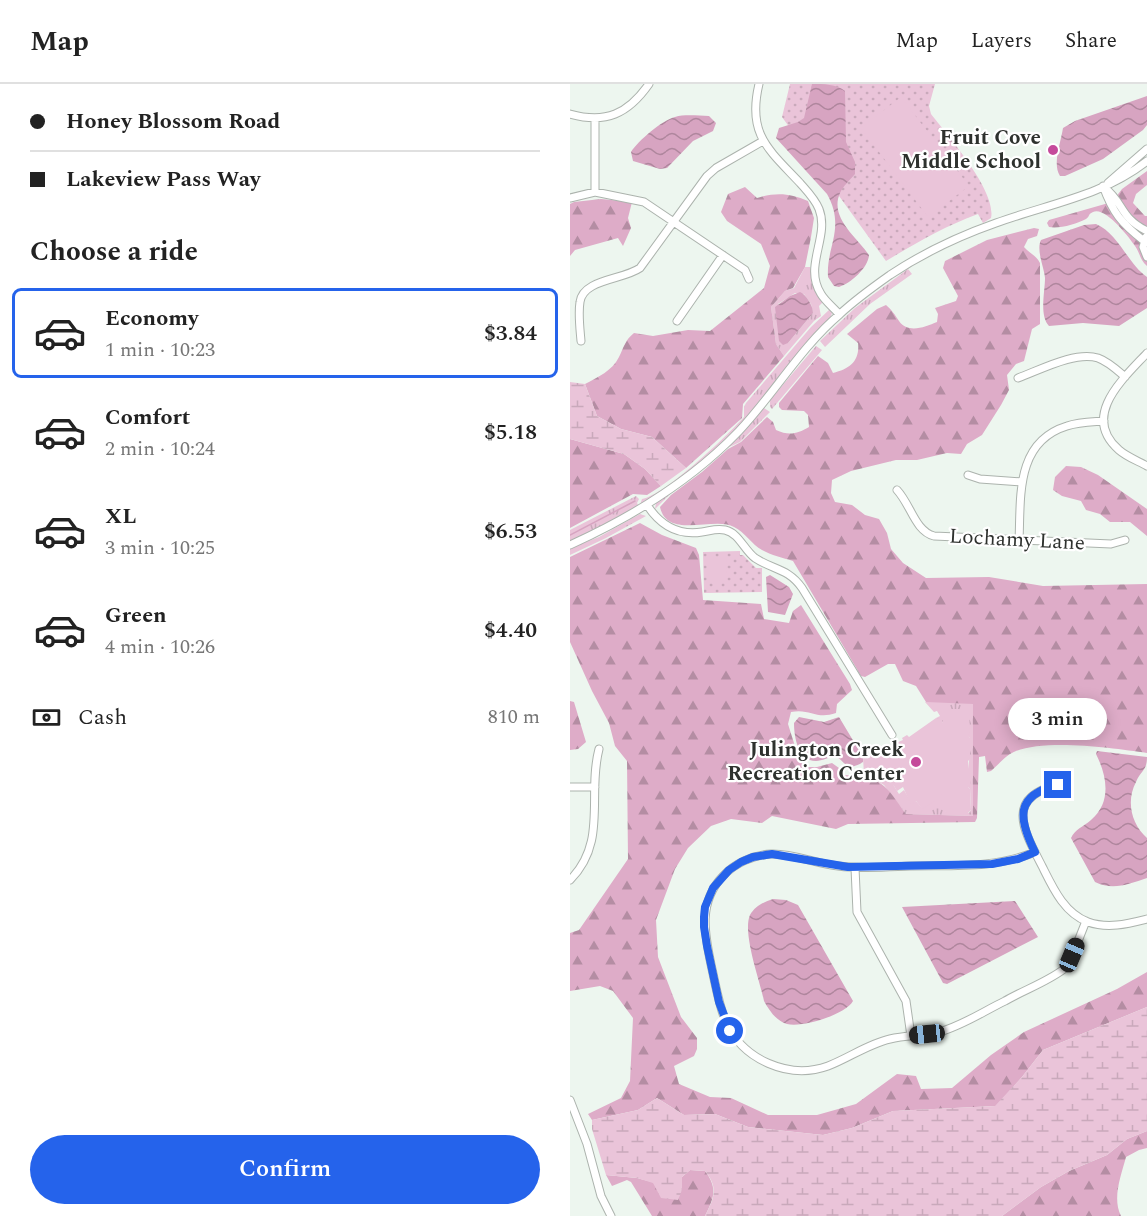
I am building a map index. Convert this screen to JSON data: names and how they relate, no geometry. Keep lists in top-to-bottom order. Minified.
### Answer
{"streets":{"street":["Lochamy Lane"]},"places":["Fruit Cove Middle School","Julington Creek Recreation Center"],"page":{"header":"Map","nav":["Map","Layers","Share"],"banner":["Honey Blossom Road","Lakeview Pass Way"],"heading":"Choose a ride","list":[{"name":"Economy","note":"1 min · 10:23","value":"$3.84"},{"name":"Comfort","note":"2 min · 10:24","value":"$5.18"},{"name":"XL","note":"3 min · 10:25","value":"$6.53"},{"name":"Green","note":"4 min · 10:26","value":"$4.40"}],"pay":["Cash","810 m"],"bubble":"3 min","buttons":"Confirm"}}
